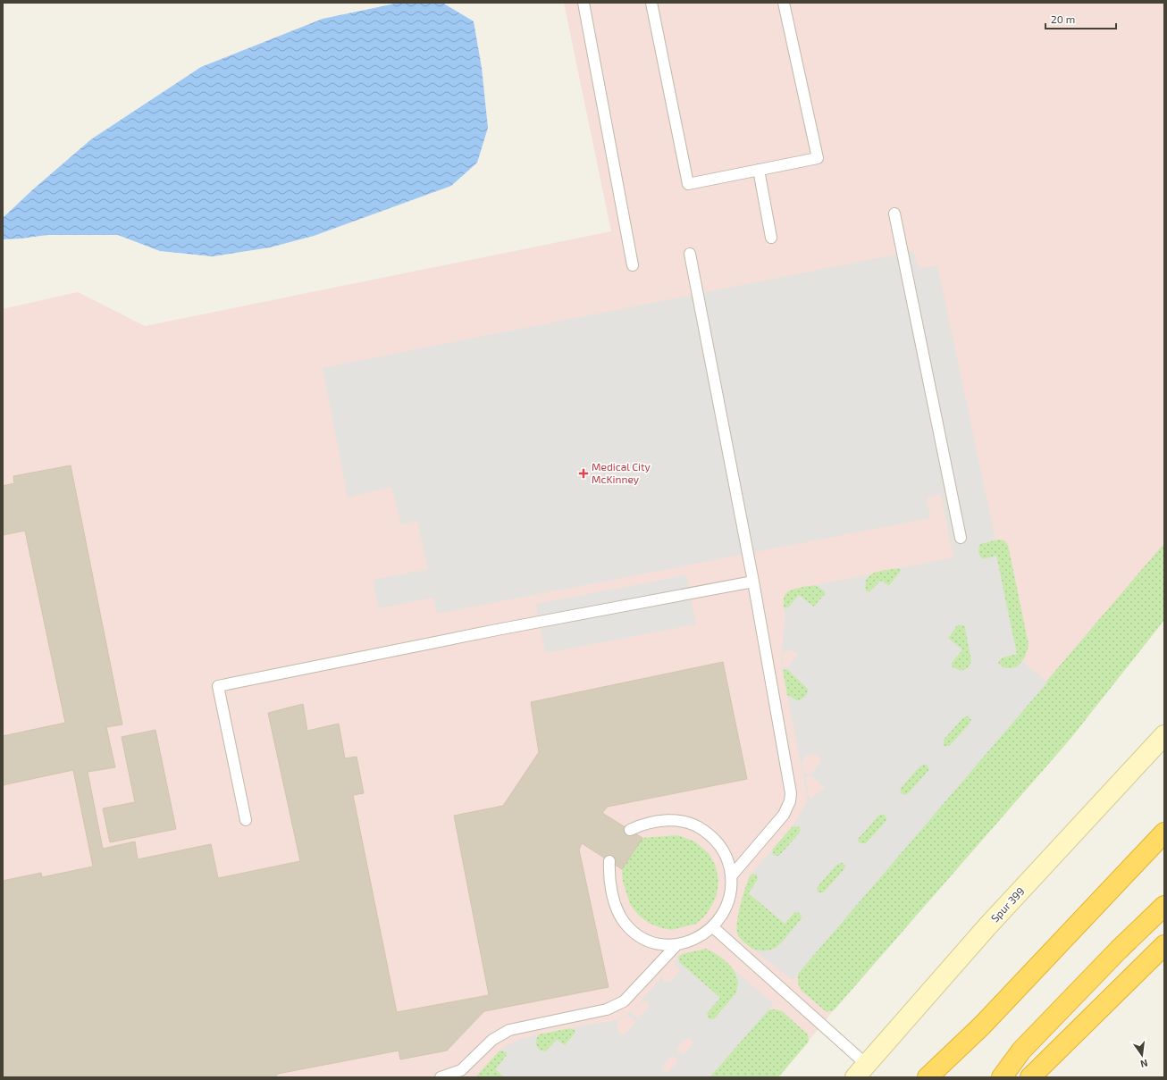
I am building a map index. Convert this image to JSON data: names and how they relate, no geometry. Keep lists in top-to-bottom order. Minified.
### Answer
{"streets":{"main road":["Spur 399"]},"places":{"health":["Medical City McKinney"]},"scale_bar":"20 m","north":"bottom"}
